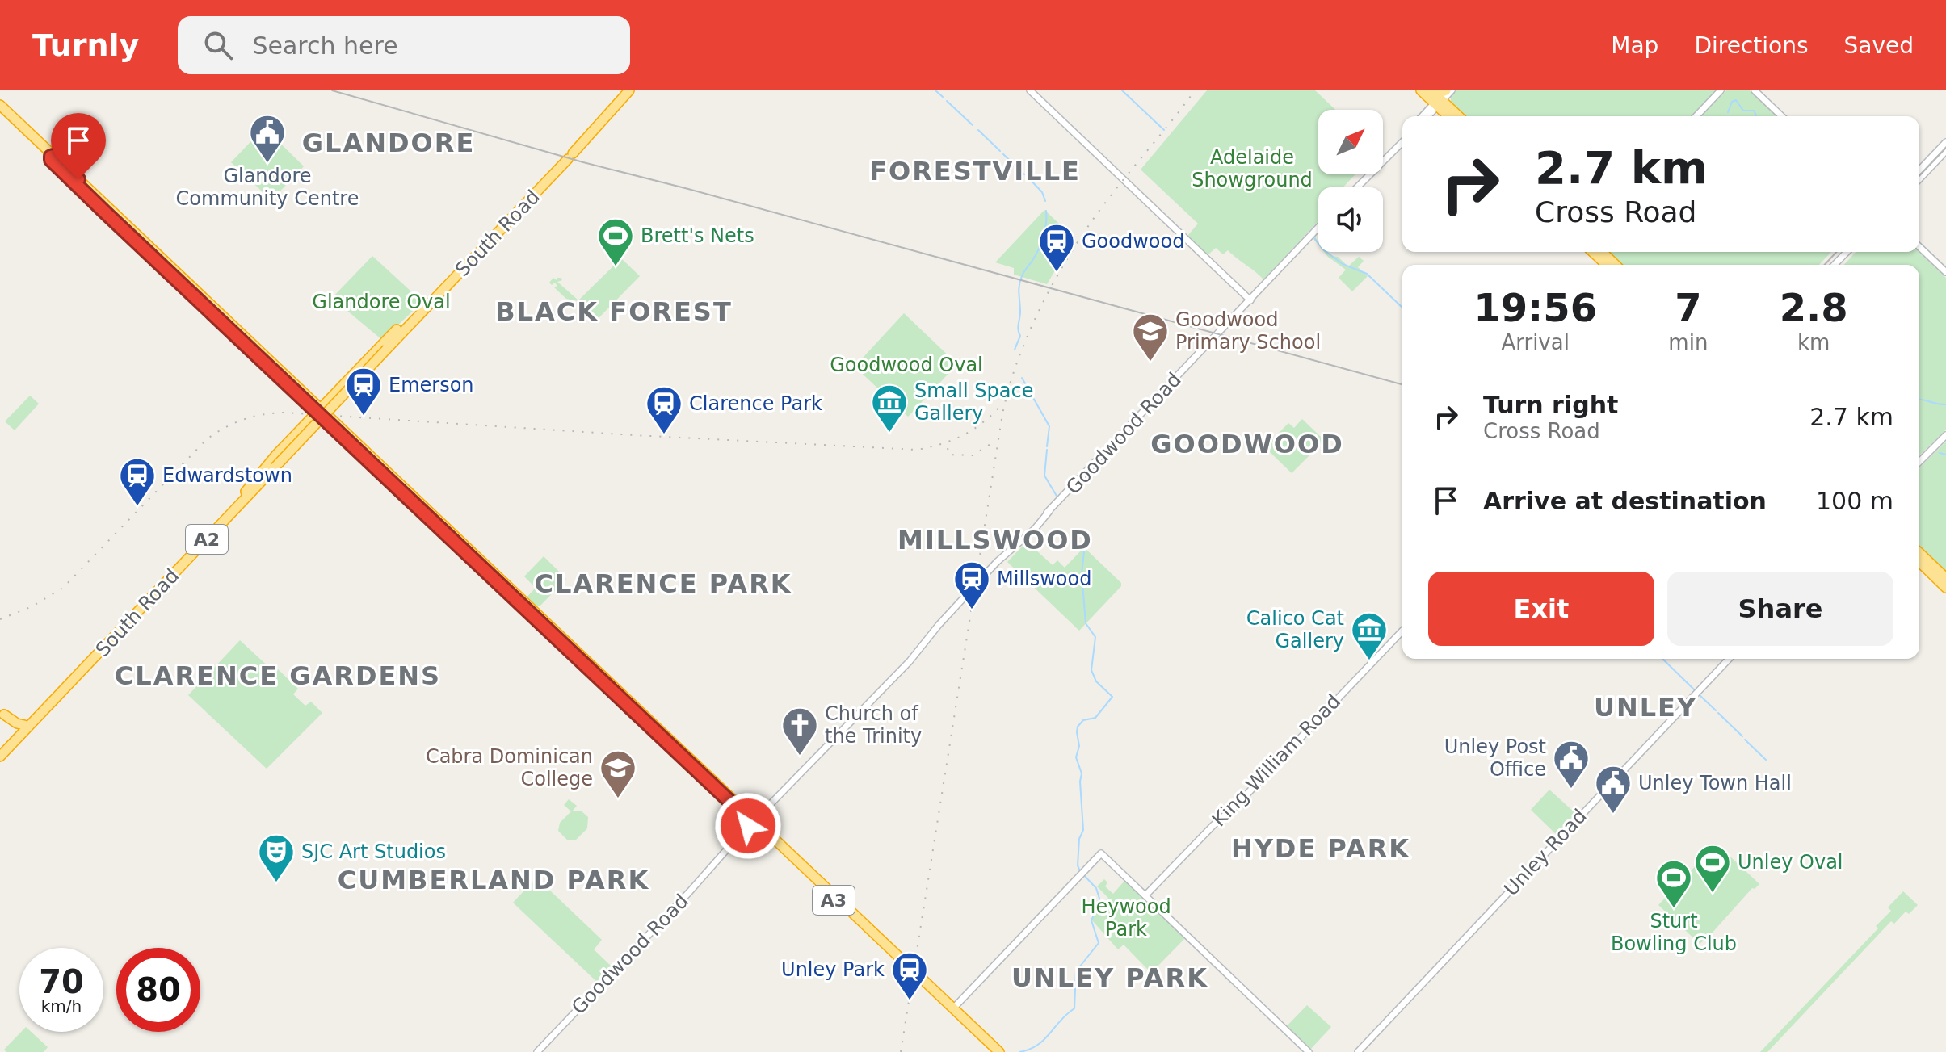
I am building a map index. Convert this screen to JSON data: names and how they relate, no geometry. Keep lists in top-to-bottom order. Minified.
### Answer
{"streets":{"highway":["South Road","A2","A3"],"main road":["Goodwood Road","King William Road","Unley Road"]},"crossings":[["Goodwood Road","A3"]],"districts":["GLANDORE","FORESTVILLE","BLACK FOREST","GOODWOOD","MILLSWOOD","CLARENCE PARK","CLARENCE GARDENS","UNLEY","HYDE PARK","CUMBERLAND PARK","UNLEY PARK"],"parks":["Adelaide Showground","Glandore Oval","Goodwood Oval","Heywood Park"],"places":{"public building":["Glandore Community Centre","Unley Post Office","Unley Town Hall"],"sports":["Brett's Nets","Unley Oval","Sturt Bowling Club"],"station":["Goodwood","Emerson","Clarence Park","Edwardstown","Millswood","Unley Park"],"school or university":["Goodwood Primary School","Cabra Dominican College"],"museum":["Small Space Gallery","Calico Cat Gallery"],"church":["Church of the Trinity"],"theatre":["SJC Art Studios"]},"north":"top right","page":{"header":"Turnly","search":"Search here","nav":["Map","Directions","Saved"],"turn":["2.7 km","Cross Road"],"eta":["19:56","Arrival","7","min","2.8","km"],"list":[{"name":"Turn right","note":"Cross Road","value":"2.7 km"},{"name":"Arrive at destination","value":"100 m"}],"buttons":["Exit","Share"],"speed":"70 km/h","limit":"80"}}
